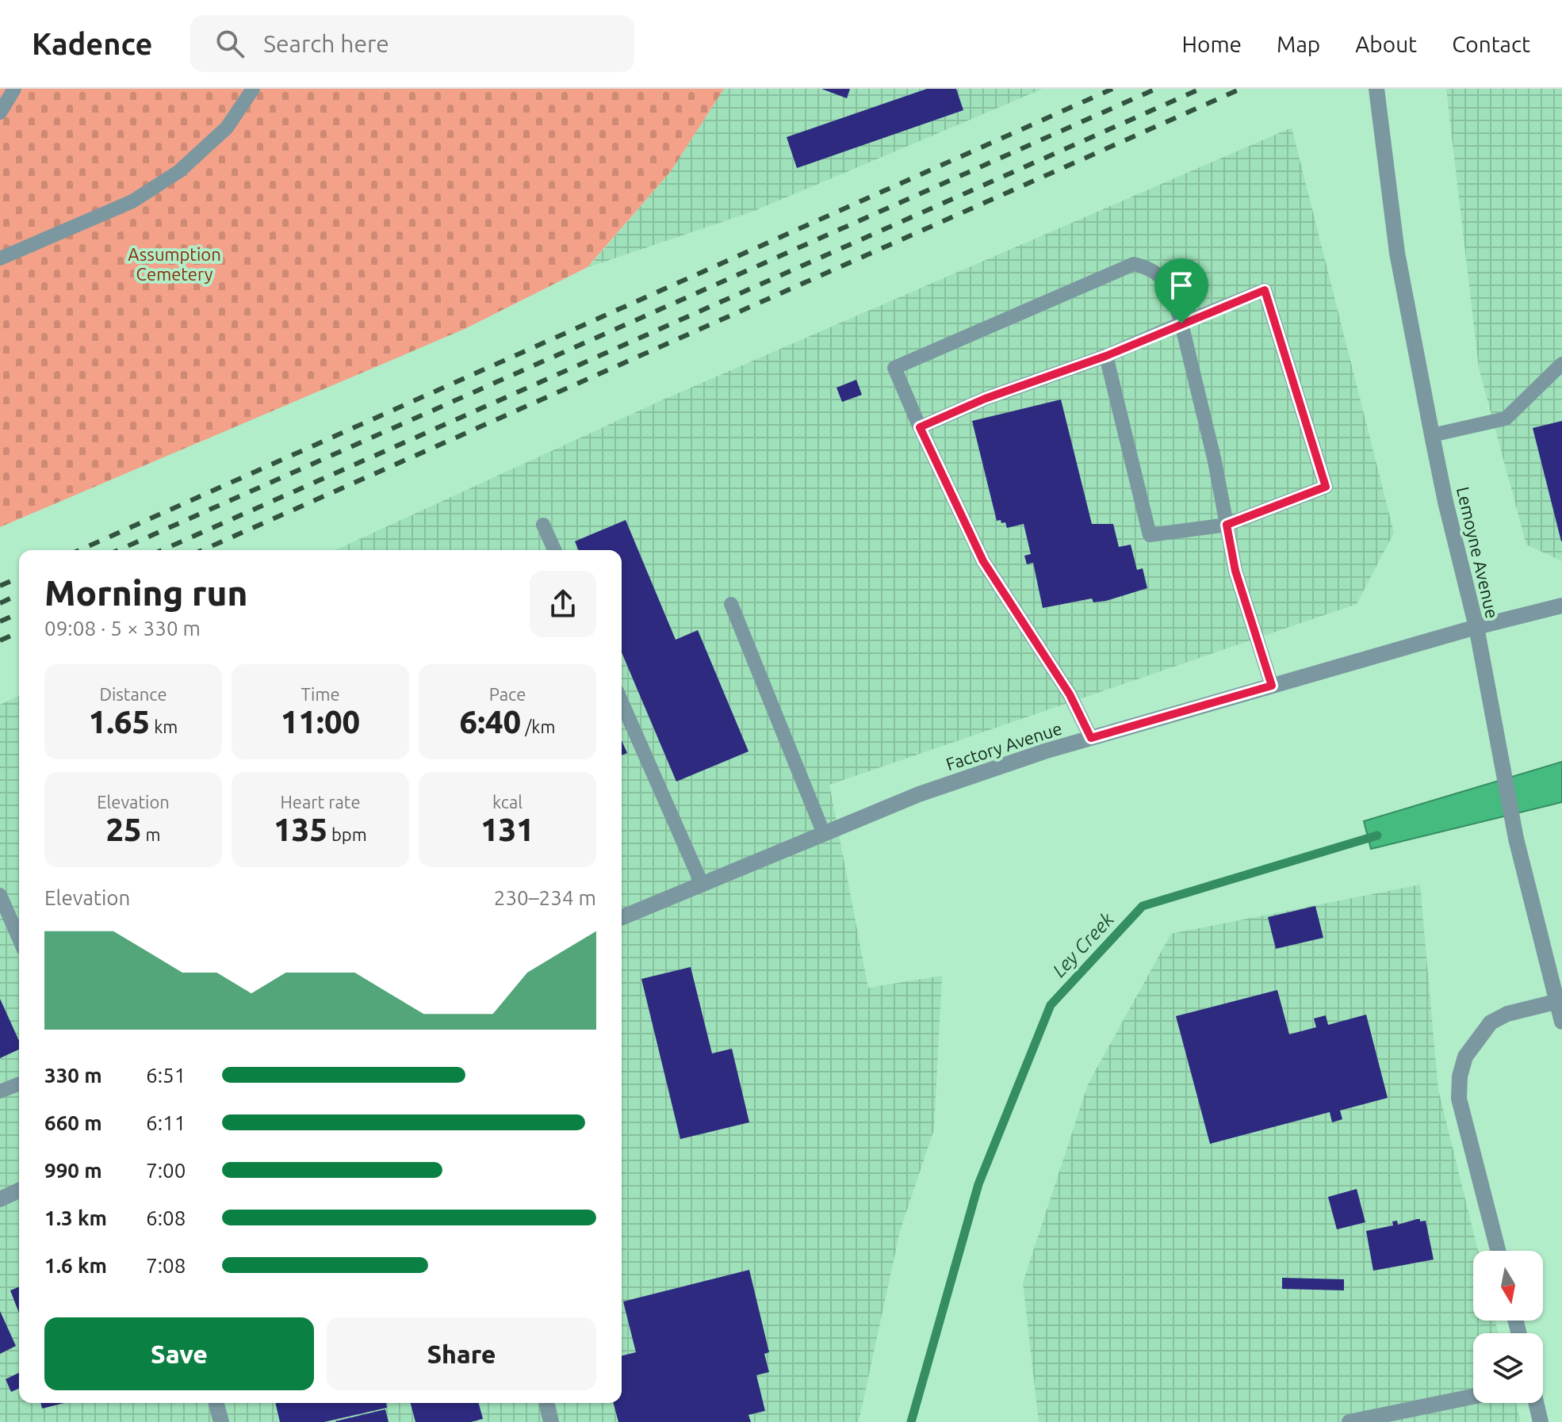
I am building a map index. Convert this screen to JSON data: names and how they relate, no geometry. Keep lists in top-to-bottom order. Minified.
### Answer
{"streets":{"street":["Lemoyne Avenue","Factory Avenue"]},"crossings":[["Lemoyne Avenue","Factory Avenue"]],"water":["Ley Creek"],"parks":["Assumption Cemetery"],"north":"bottom","page":{"header":"Kadence","search":"Search here","nav":["Home","Map","About","Contact"],"heading":["Morning run","09:08 · 5 × 330 m"],"stats":[["Distance","1.65 km"],["Time","11:00"],["Pace","6:40 /km"],["Elevation","25 m"],["Heart rate","135 bpm"],["kcal","131"]],"chart":["Elevation","230–234 m"],"list":[{"name":"330 m","note":"6:51"},{"name":"660 m","note":"6:11"},{"name":"990 m","note":"7:00"},{"name":"1.3 km","note":"6:08"},{"name":"1.6 km","note":"7:08"}],"buttons":["Save","Share"]}}
